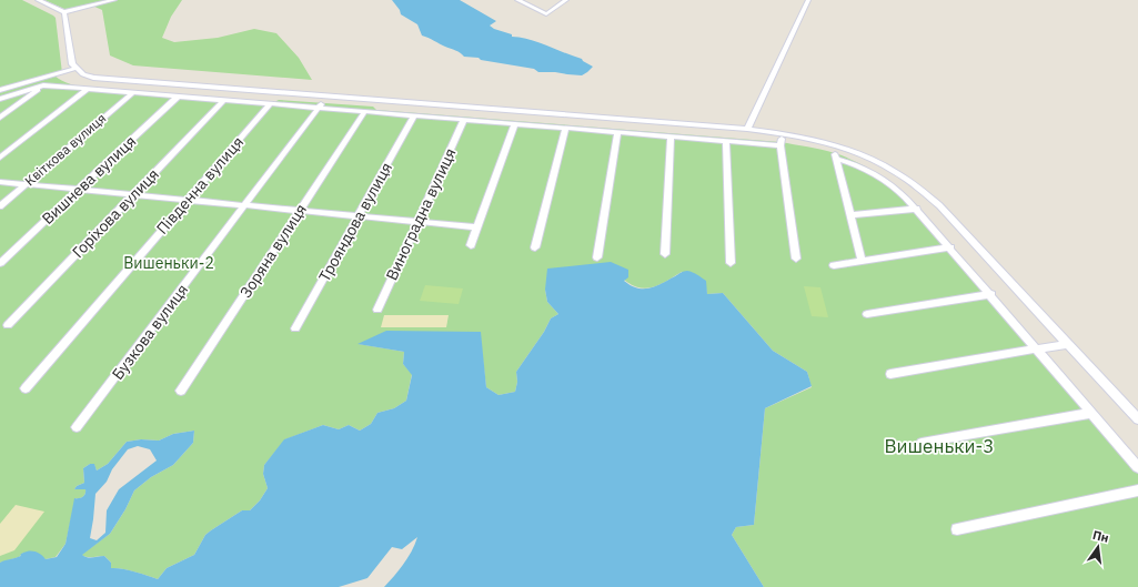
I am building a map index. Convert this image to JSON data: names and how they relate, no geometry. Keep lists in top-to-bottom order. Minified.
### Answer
{"streets":{"street":["Квіткова вулиця","Вишнева вулиця","Південна вулиця","Горіхова вулиця","Виноградна вулиця","Трояндова вулиця","Зоряна вулиця","Бузкова вулиця"]},"parks":["Вишеньки-2","Вишеньки-3"],"north":"top"}
